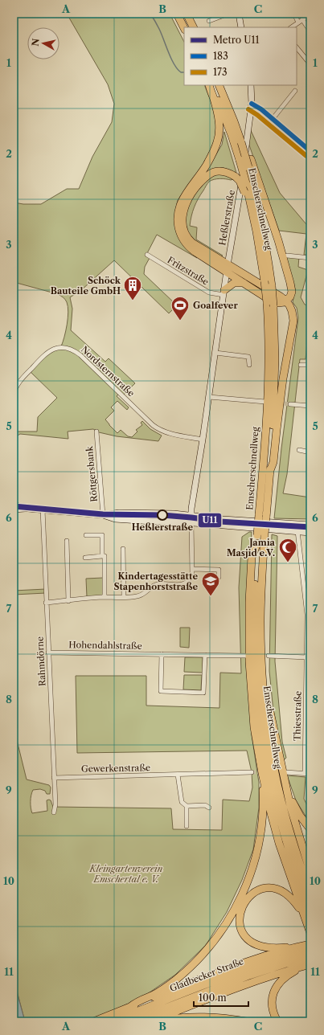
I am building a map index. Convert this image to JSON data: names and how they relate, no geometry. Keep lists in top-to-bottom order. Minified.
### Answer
{"streets":{"highway":["Emscherschnellweg","Gladbecker Straße"],"main road":["Heßlerstraße"],"street":["Fritzstraße","Nordsternstraße","Röttgersbank","Hohendahlstraße","Rahmdörne","Thiesstraße","Gewerkenstraße"]},"crossings":[["Heßlerstraße","Fritzstraße"],["Heßlerstraße","Nordsternstraße"],["Hohendahlstraße","Rahmdörne"],["Rahmdörne","Gewerkenstraße"]],"parks":["Kleingartenverein Emschertal e. V."],"places":{"building":["Schöck Bauteile GmbH"],"sports":["Goalfever"],"other":["Heßlerstraße"],"mosque":["Jamia Masjid e.V."],"school or university":["Kindertagesstätte Stapenhorststraße"]},"lines":["transit line 183","transit line 173","metro line U11"],"legend":["Metro U11","183","173"],"scale_bar":"100 m","north":"left","grid":{"columns":["A","B","C"],"rows":["1","2","3","4","5","6","7","8","9","10","11"]}}
